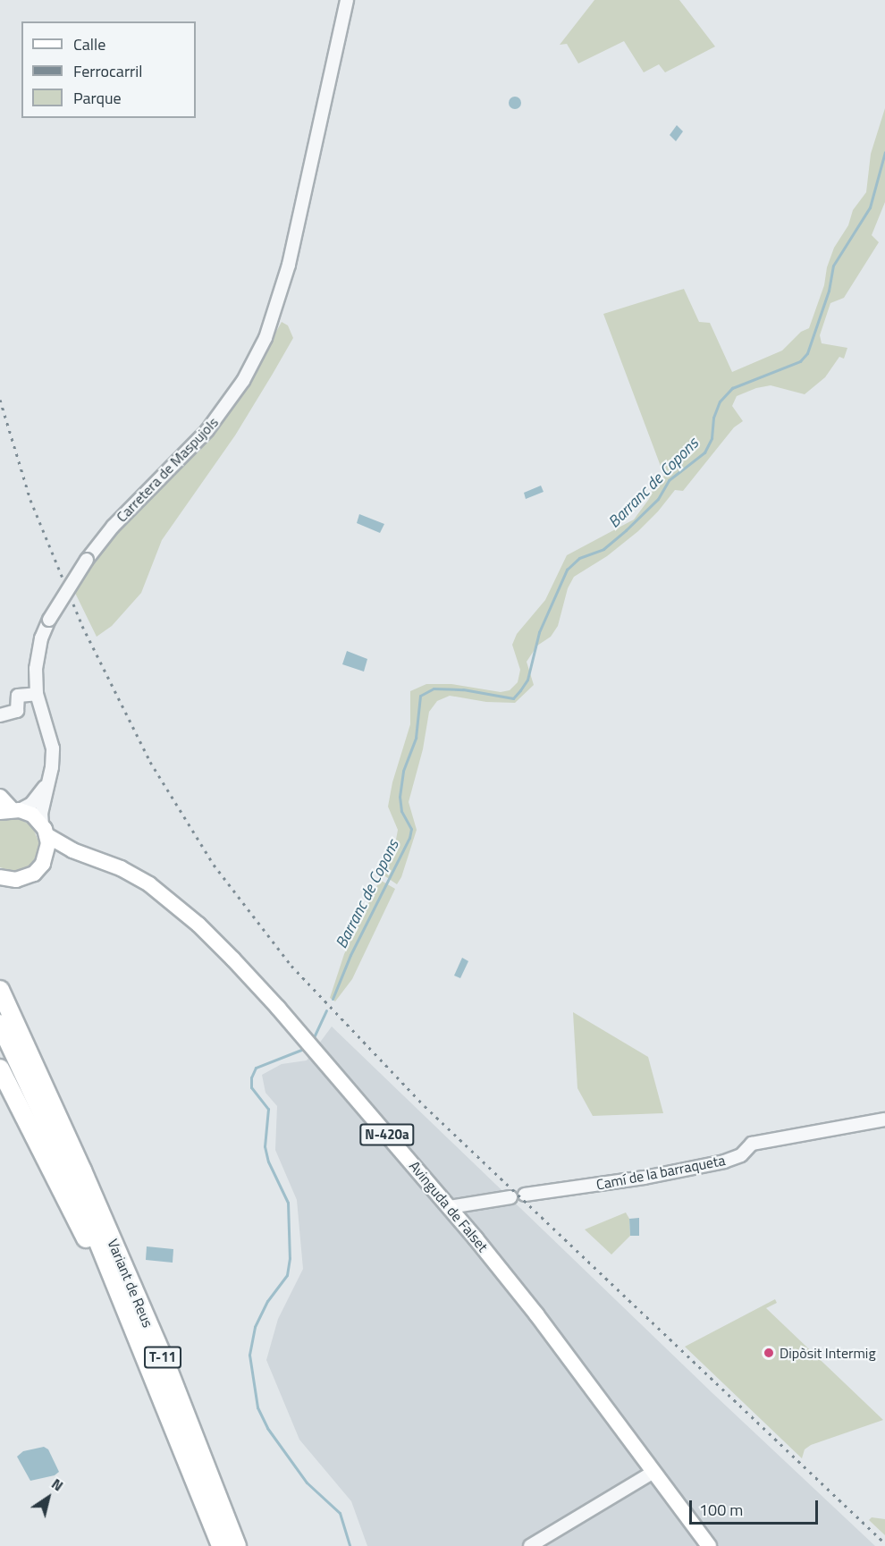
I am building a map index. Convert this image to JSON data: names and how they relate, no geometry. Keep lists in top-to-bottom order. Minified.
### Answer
{"streets":{"highway":["Variant de Reus","T-11"],"main road":["N-420a","Avinguda de Falset"],"street":["Carretera de Maspujols","Camí de la barraqueta"]},"crossings":[["Carretera de Maspujols","Avinguda de Falset"],["Variant de Reus","T-11"]],"water":["Barranc de Copons"],"places":["Dipòsit Intermig"],"legend":["Calle","Ferrocarril","Parque"],"scale_bar":"100 m","north":"top right"}
